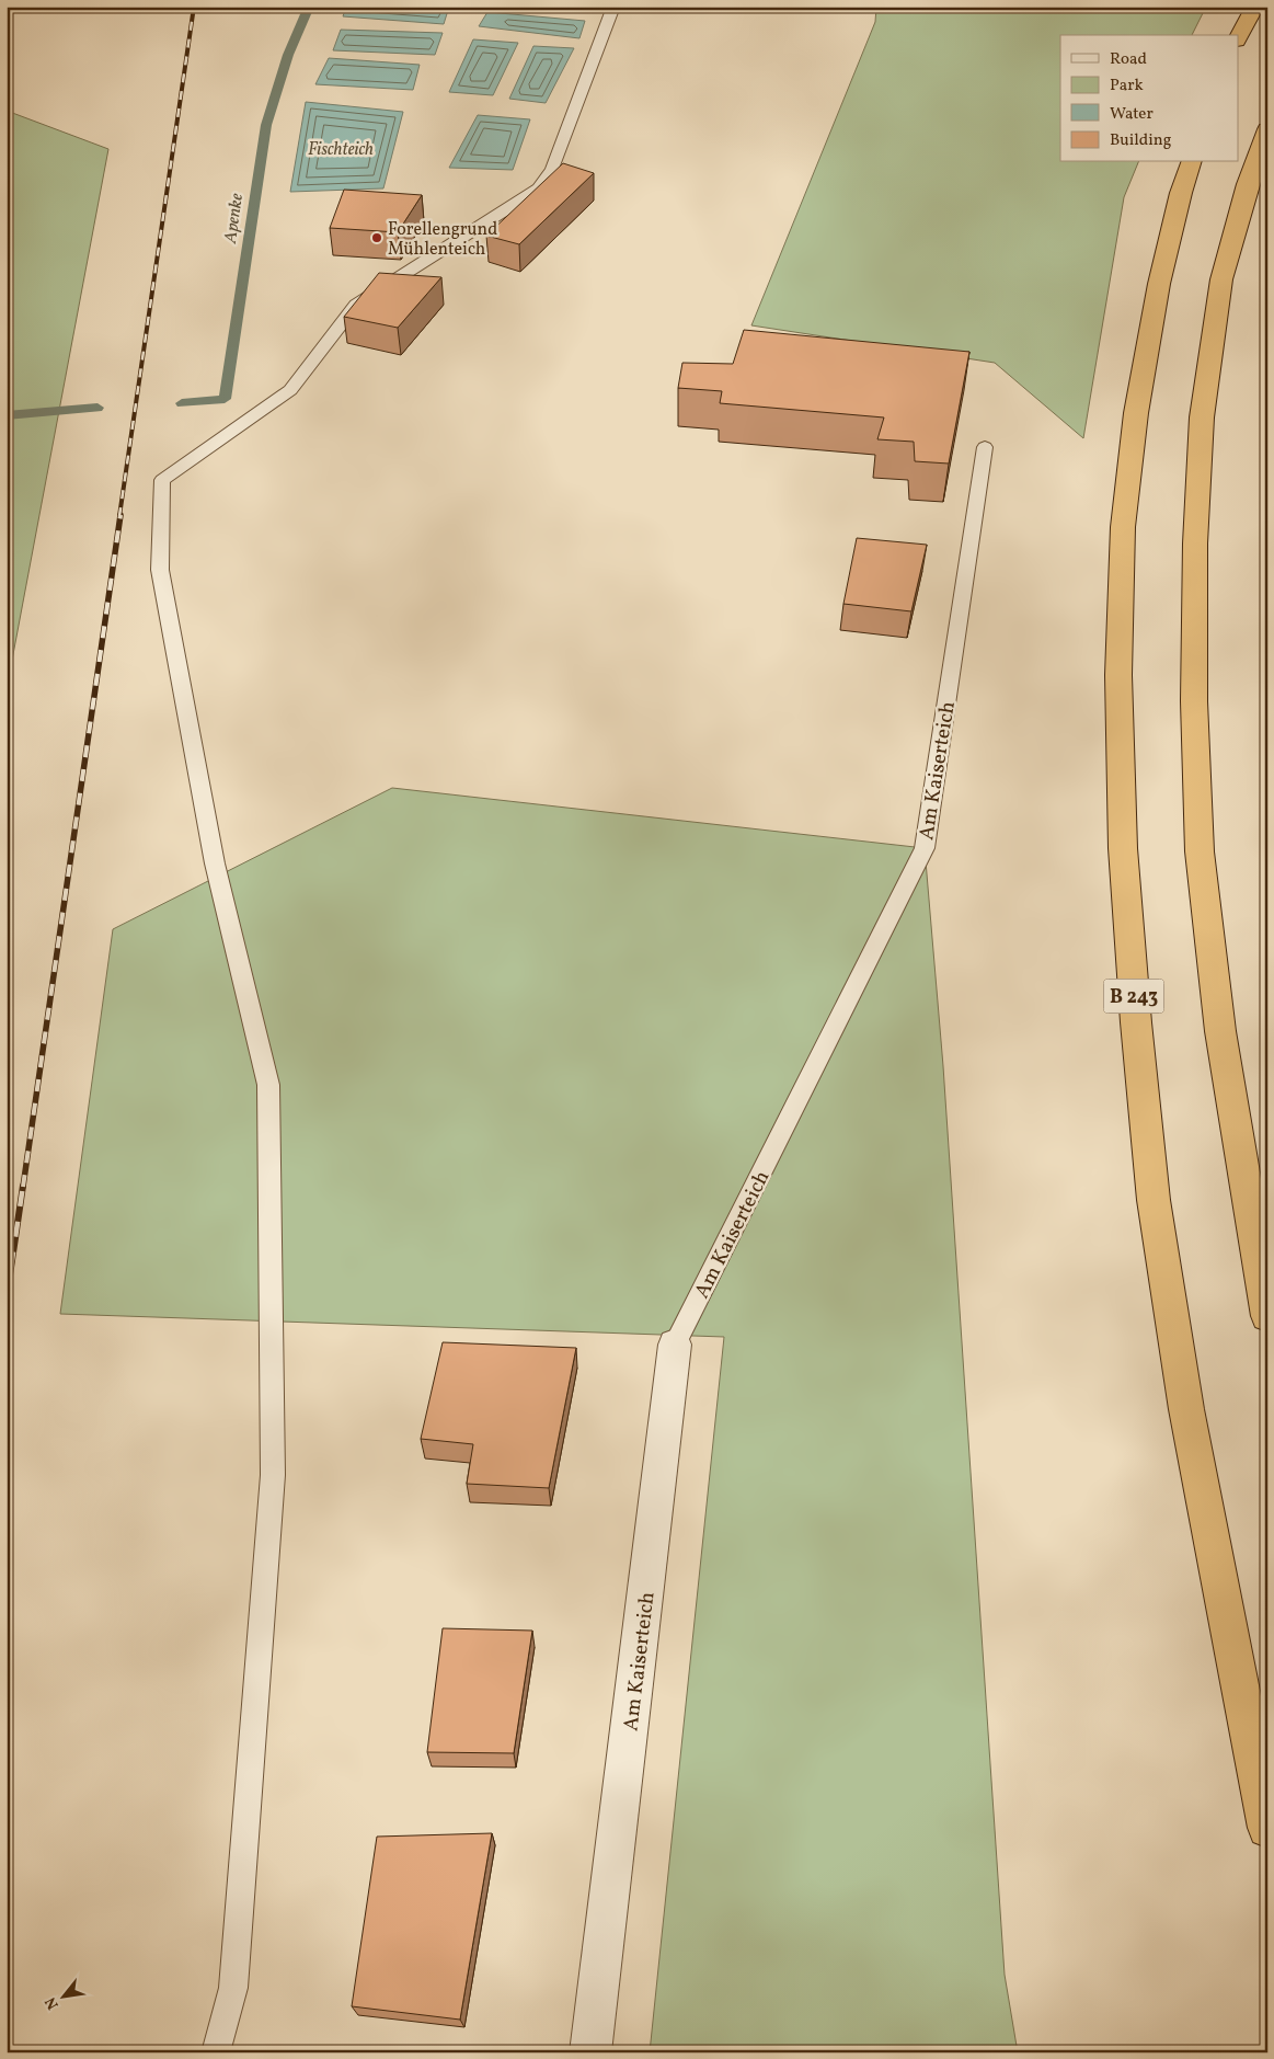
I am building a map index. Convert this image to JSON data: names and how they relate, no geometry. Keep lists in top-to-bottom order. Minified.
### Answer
{"streets":{"highway":["B 243"],"street":["Am Kaiserteich"]},"water":["Fischteich","Apenke"],"places":["Forellengrund Mühlenteich"],"legend":["Road","Park","Water","Building"],"north":"bottom left"}
